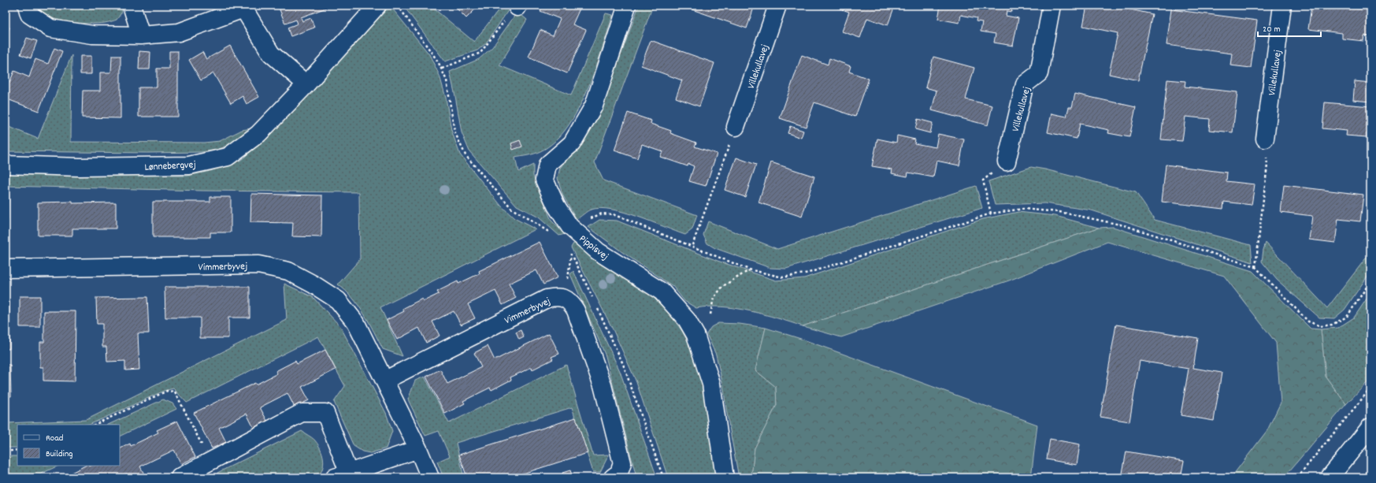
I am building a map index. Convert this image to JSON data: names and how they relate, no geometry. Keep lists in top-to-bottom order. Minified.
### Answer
{"streets":{"street":["Villekullavej","Lønnebergvej","Pippisvej","Vimmerbyvej"]},"legend":["Road","Building"],"scale_bar":"20 m"}
